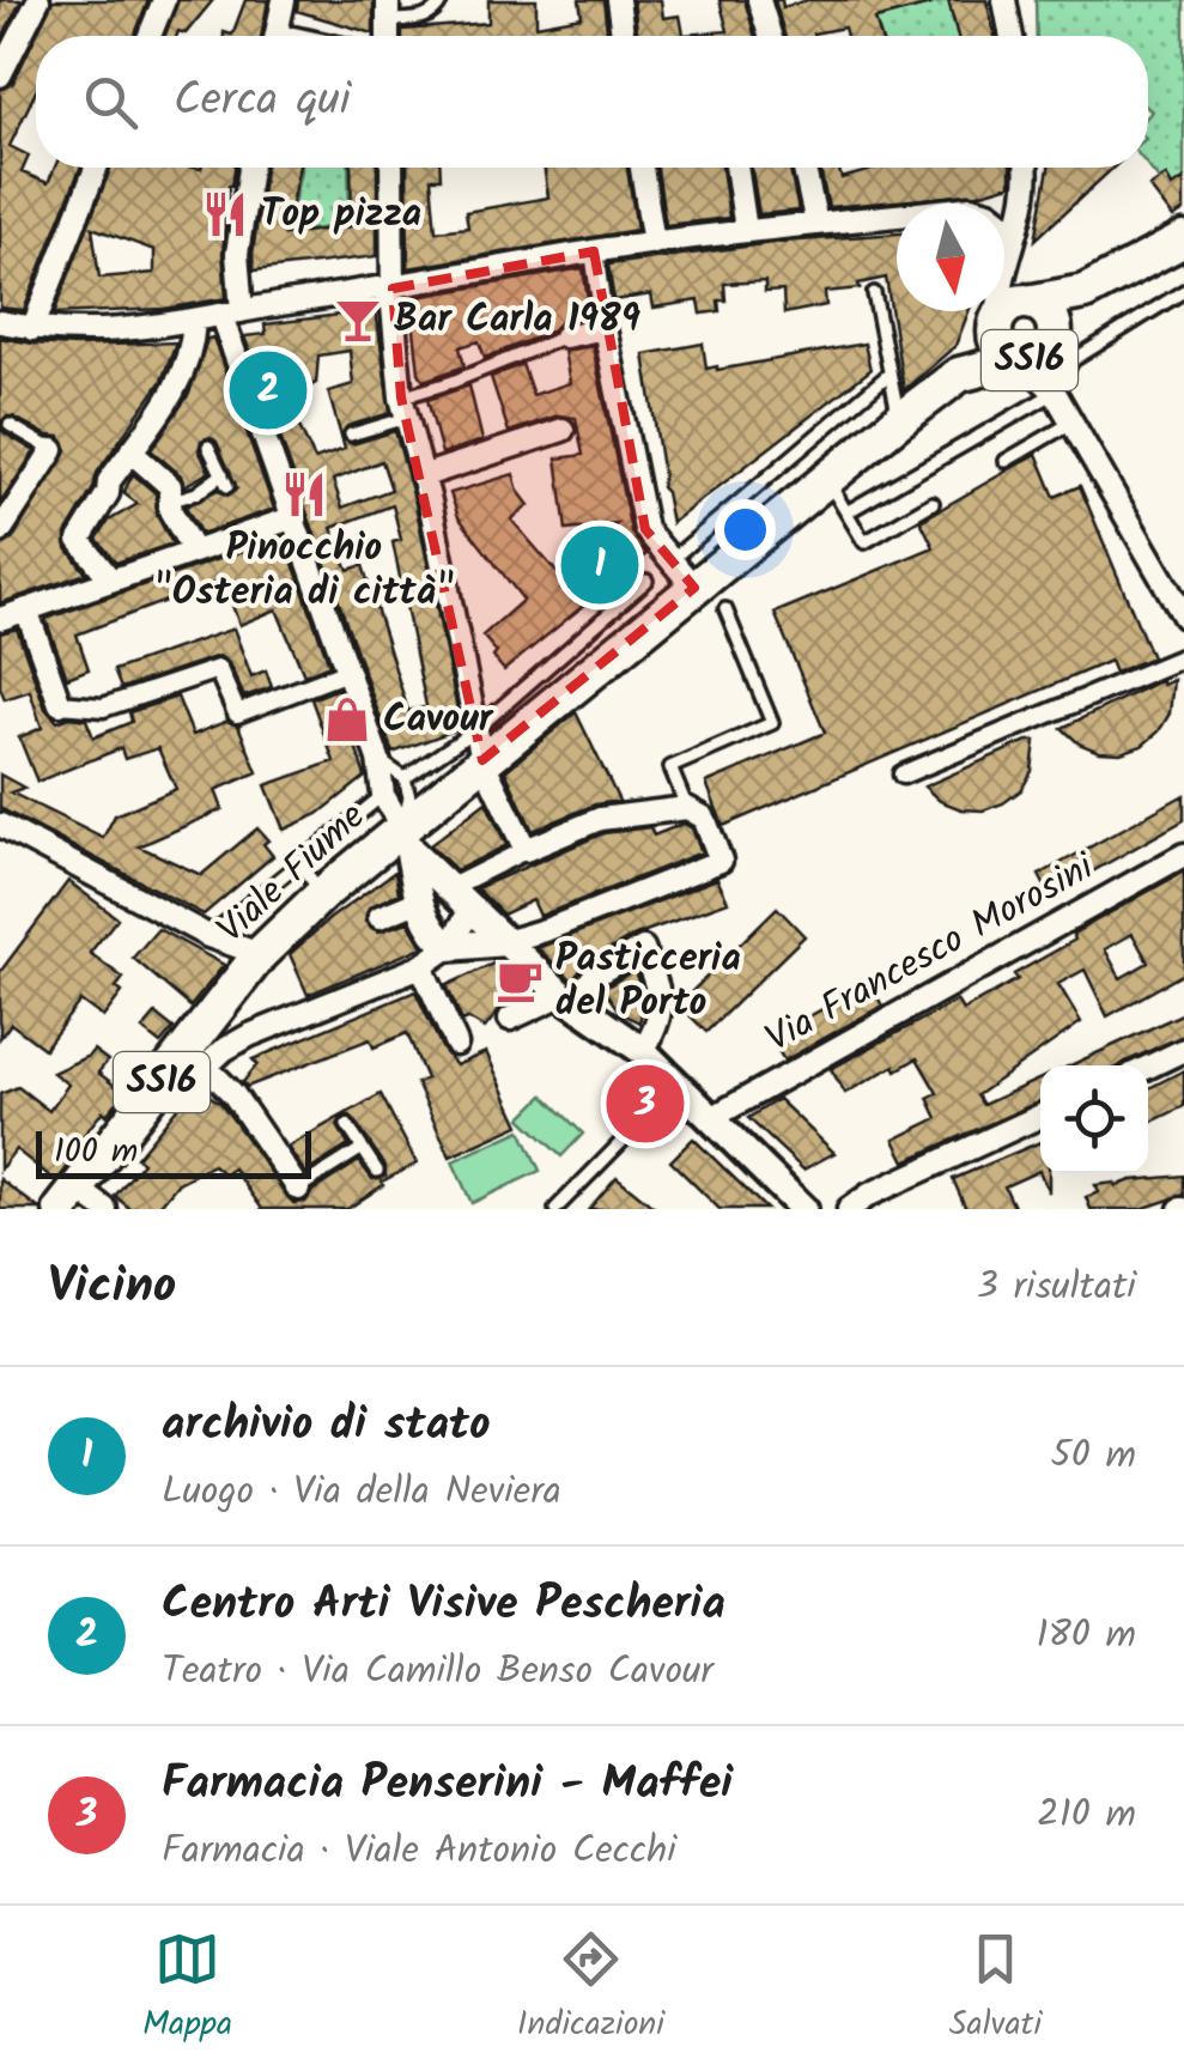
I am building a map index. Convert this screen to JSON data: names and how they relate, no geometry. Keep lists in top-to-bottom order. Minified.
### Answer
{"streets":{"main road":["SS16","Viale Fiume"],"street":["Via Francesco Morosini"]},"crossings":[["SS16","Viale Fiume"]],"places":{"restaurant":["Top pizza","Pinocchio \"Osteria di città\""],"bar":["Bar Carla 1989"],"shop":["Cavour"],"cafe":["Pasticceria del Porto"]},"scale_bar":"100 m","north":"bottom","page":{"search":"Cerca qui","pins":["2","1","3"],"scale":"100 m","heading":["Vicino","3 risultati"],"list":[{"mark":"1","name":"archivio di stato","note":"Luogo · Via della Neviera","value":"50 m"},{"mark":"2","name":"Centro Arti Visive Pescheria","note":"Teatro · Via Camillo Benso Cavour","value":"180 m"},{"mark":"3","name":"Farmacia Penserini - Maffei","note":"Farmacia · Viale Antonio Cecchi","value":"210 m"}],"nav":["Mappa","Indicazioni","Salvati"]}}
